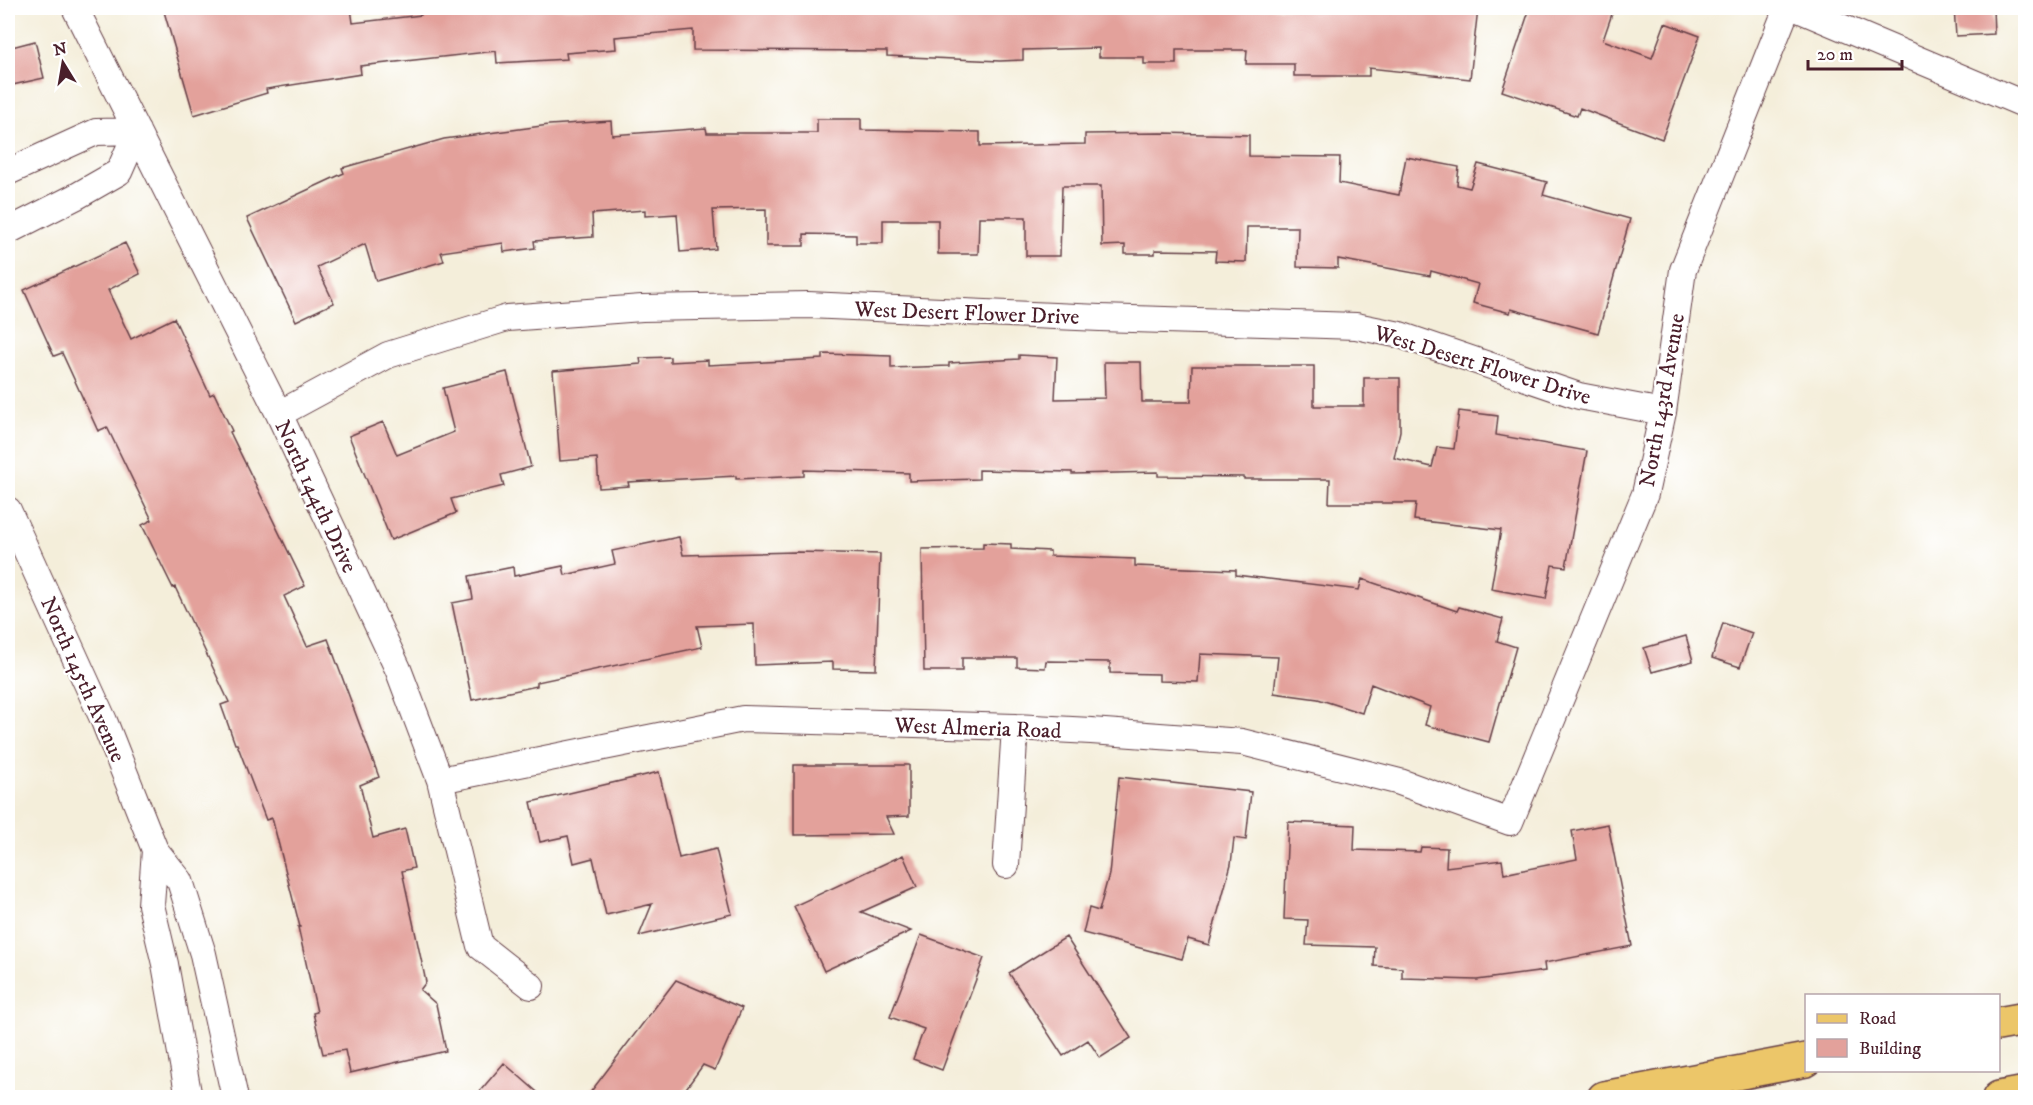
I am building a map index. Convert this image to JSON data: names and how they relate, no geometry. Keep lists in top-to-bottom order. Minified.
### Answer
{"streets":{"street":["West Desert Flower Drive","North 143rd Avenue","North 144th Drive","North 145th Avenue","West Almeria Road"]},"crossings":[["West Desert Flower Drive","North 143rd Avenue"],["West Desert Flower Drive","North 144th Drive"],["North 143rd Avenue","West Almeria Road"],["North 144th Drive","West Almeria Road"]],"legend":["Road","Building"],"scale_bar":"20 m","north":"top"}
